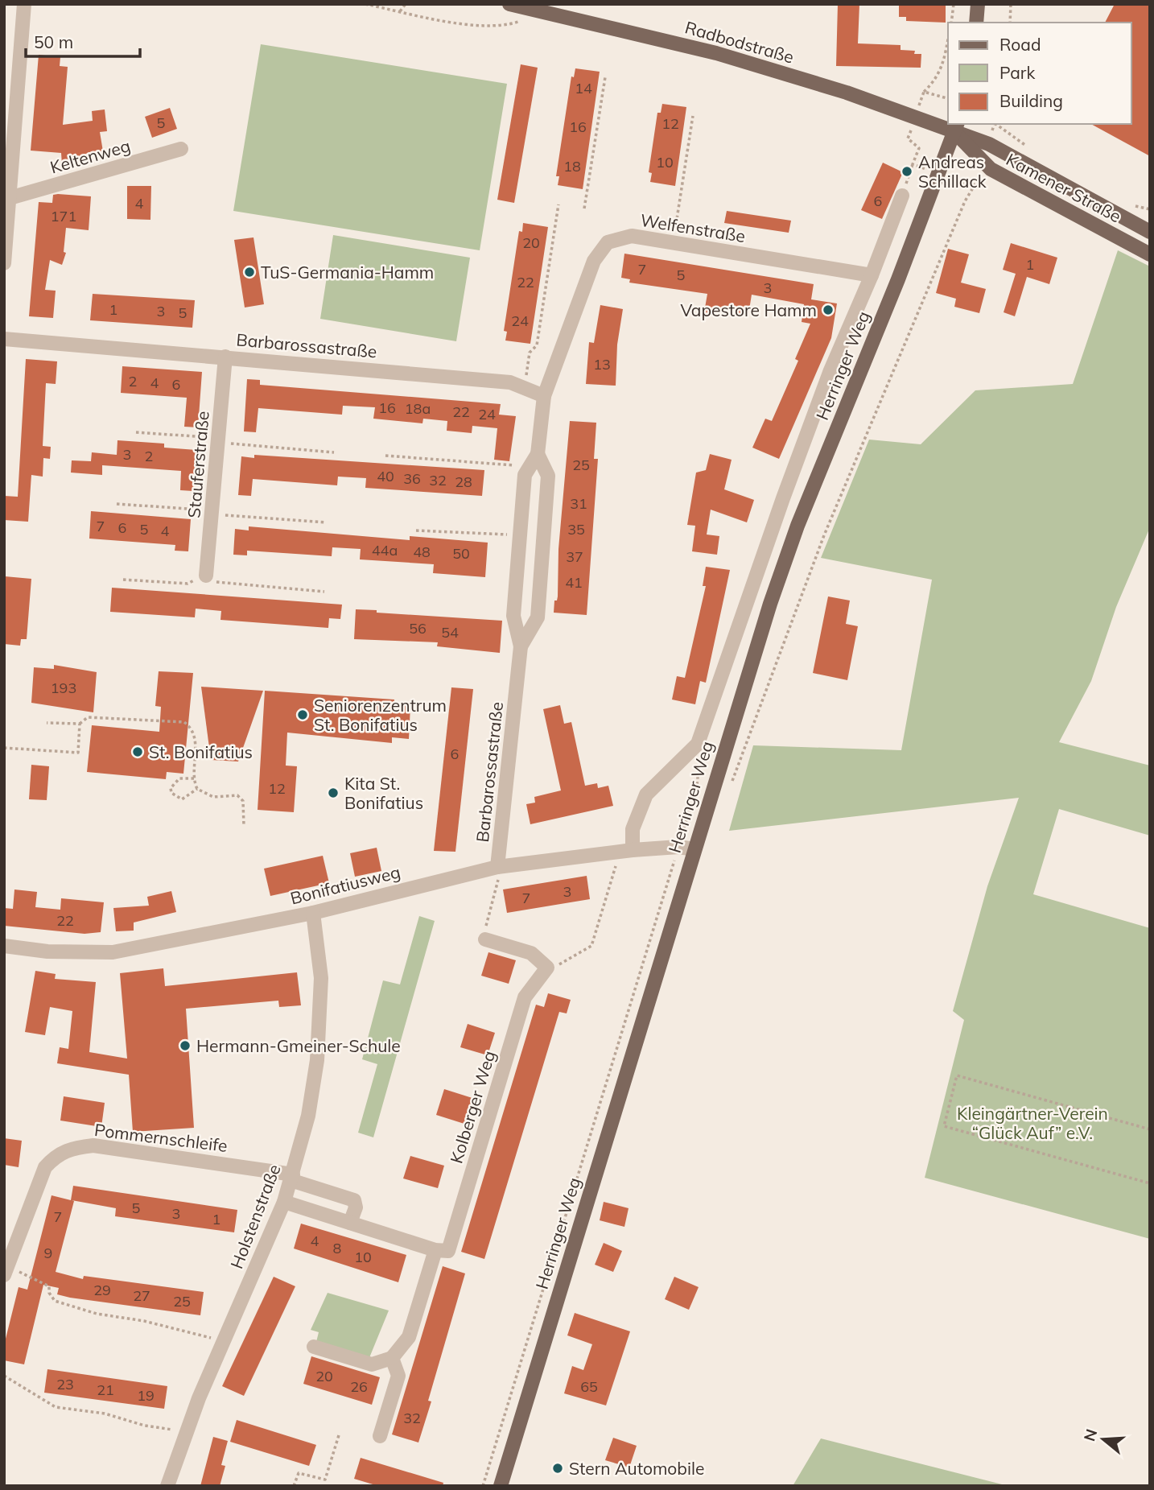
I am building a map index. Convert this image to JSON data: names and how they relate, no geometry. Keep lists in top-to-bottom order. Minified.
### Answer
{"streets":{"main road":["Radbodstraße","Kamener Straße","Herringer Weg"],"street":["Keltenweg","Welfenstraße","Barbarossastraße","Stauferstraße","Bonifatiusweg","Kolberger Weg","Pommernschleife","Holstenstraße"]},"crossings":[["Radbodstraße","Kamener Straße"],["Radbodstraße","Herringer Weg"],["Kamener Straße","Herringer Weg"],["Welfenstraße","Barbarossastraße"],["Welfenstraße","Herringer Weg"],["Barbarossastraße","Stauferstraße"],["Barbarossastraße","Bonifatiusweg"],["Herringer Weg","Bonifatiusweg"],["Bonifatiusweg","Holstenstraße"],["Pommernschleife","Holstenstraße"]],"parks":["Kleingärtner-Verein “Glück Auf” e.V."],"places":["Andreas Schillack","TuS-Germania-Hamm","Vapestore Hamm","Seniorenzentrum St. Bonifatius","St. Bonifatius","Kita St. Bonifatius","Hermann-Gmeiner-Schule","Stern Automobile"],"house_numbers":["14","5","12","16","10","18","6","4","171","20","1","7","5","22","3","1","3","5","24","13","2","4","6","16","18a","22","24","3","2","25","40","36","32","28","31","7","6","5","35","4","44a","48","50","37","41","56","54","193","6","12","3","7","22","5","3","7","1","4","8","9","10","29","27","25","20","23","26","65","21","19","32"],"legend":["Road","Park","Building"],"scale_bar":"50 m","north":"left"}
